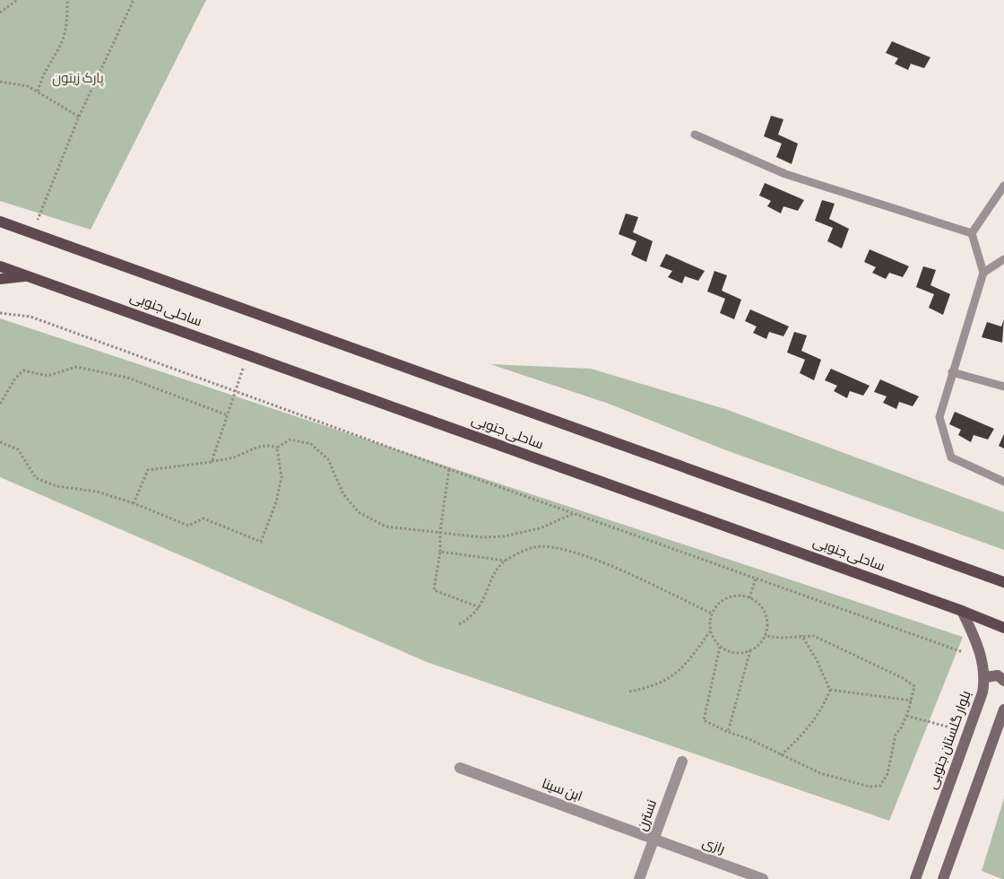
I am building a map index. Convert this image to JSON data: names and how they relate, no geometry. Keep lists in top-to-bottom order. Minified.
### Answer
{"streets":{"main road":["ساحلی جنوبی"],"street":["بلوار گلستان جنوبی","ابن سینا","نسترن","رازی"]},"crossings":[["ساحلی جنوبی","بلوار گلستان جنوبی"],["ابن سینا","نسترن"],["ابن سینا","رازی"],["نسترن","رازی"]],"parks":["پارک زیتون"]}
